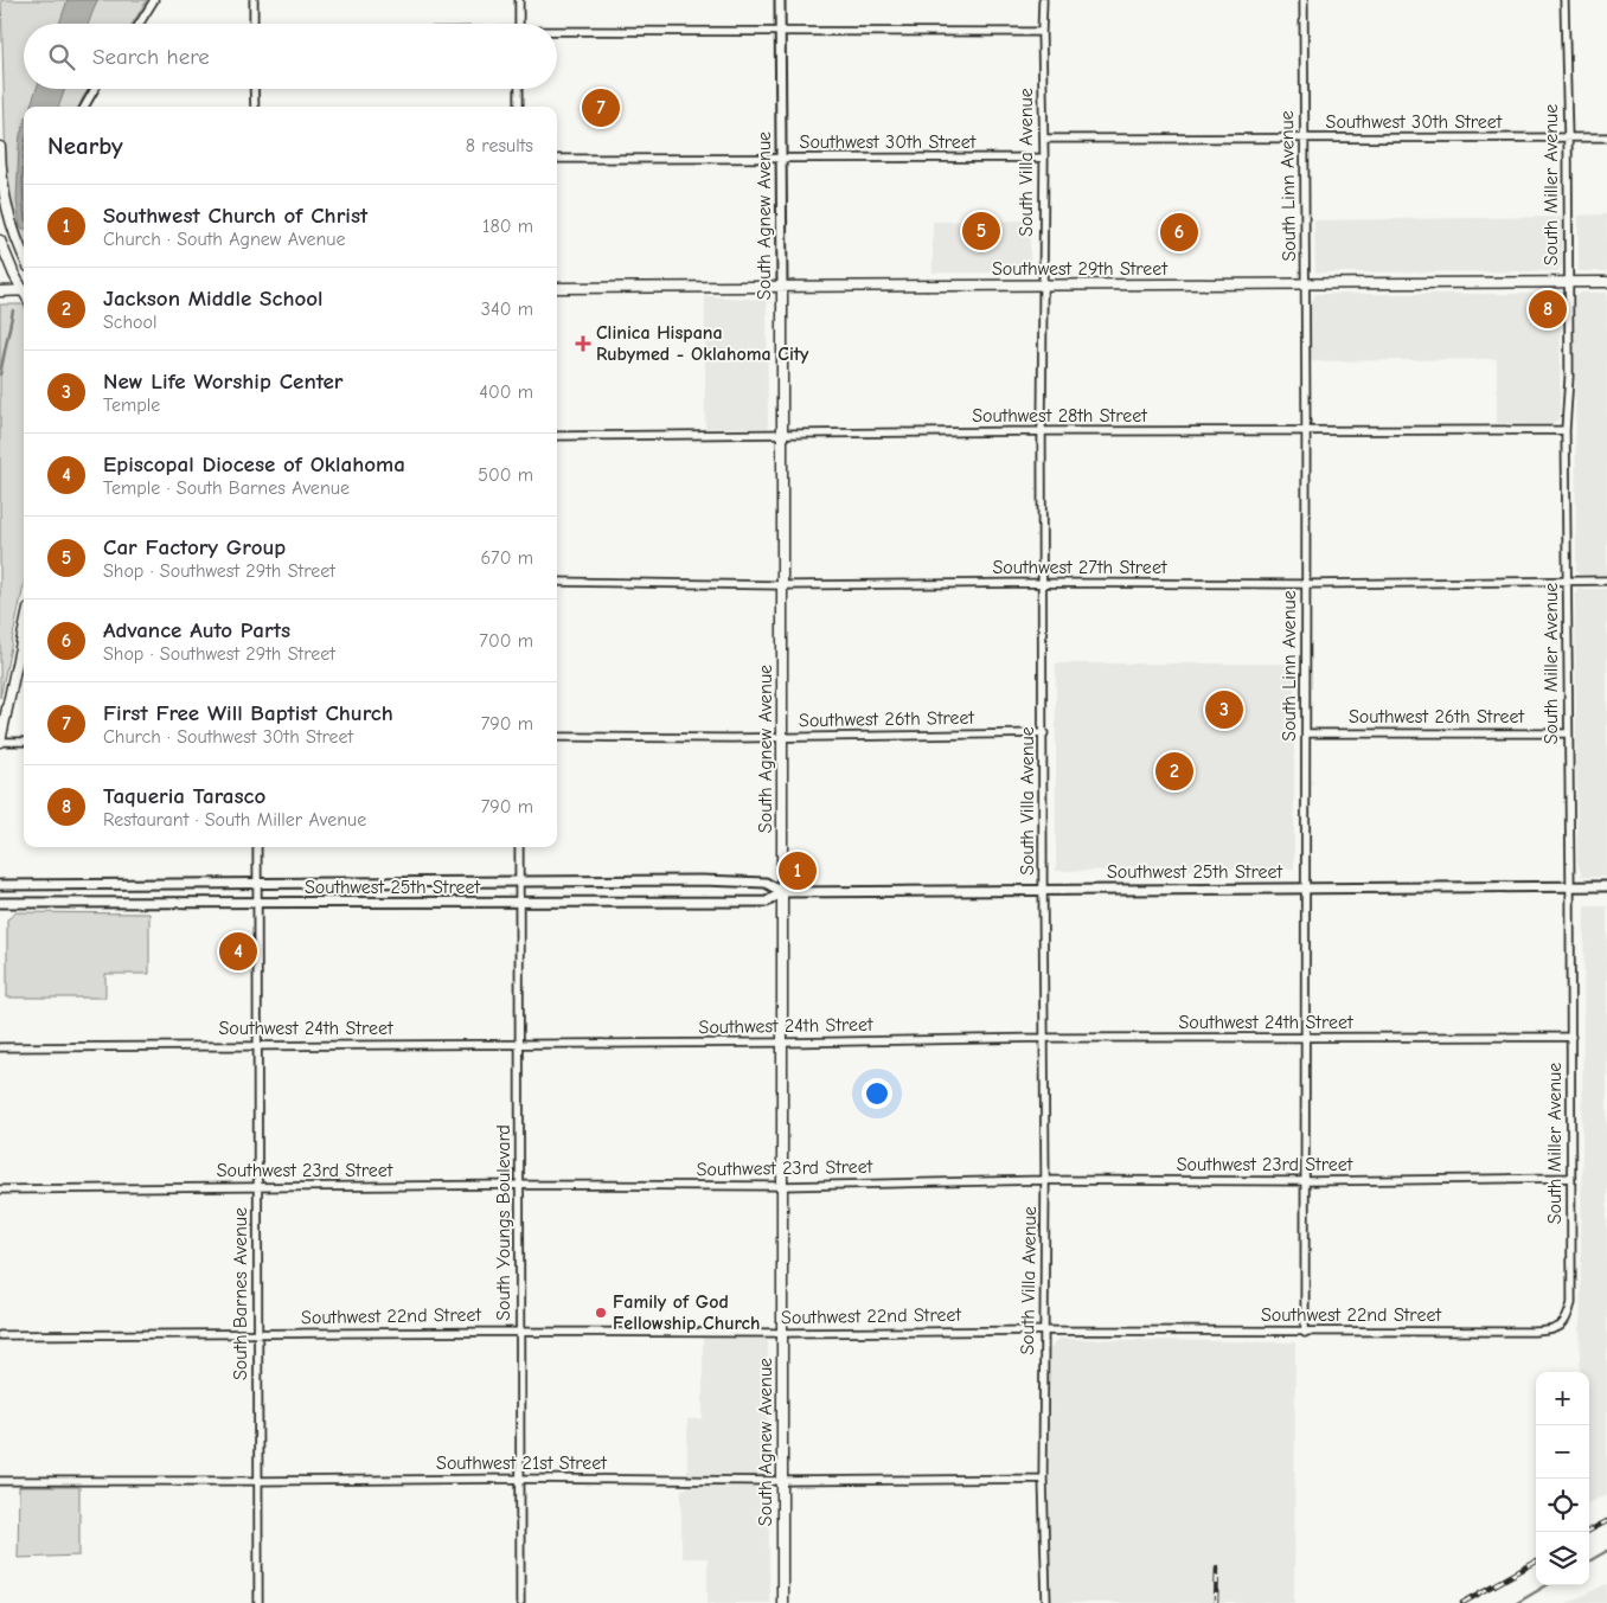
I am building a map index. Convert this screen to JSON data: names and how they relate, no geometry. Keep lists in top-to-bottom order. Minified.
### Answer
{"streets":{"main road":["South Agnew Avenue","Southwest 29th Street"],"street":["Southwest 30th Street","South Villa Avenue","South Miller Avenue","South Linn Avenue","Southwest 28th Street","Southwest 27th Street","Southwest 26th Street","Southwest 25th Street","Southwest 24th Street","Southwest 23rd Street","South Youngs Boulevard","South Barnes Avenue","Southwest 22nd Street","Southwest 21st Street"]},"crossings":[["Southwest 30th Street","South Villa Avenue"],["Southwest 30th Street","South Miller Avenue"],["Southwest 30th Street","South Linn Avenue"],["Southwest 30th Street","South Agnew Avenue"],["South Villa Avenue","Southwest 29th Street"],["South Villa Avenue","Southwest 28th Street"],["South Villa Avenue","Southwest 27th Street"],["South Villa Avenue","Southwest 26th Street"],["South Villa Avenue","Southwest 25th Street"],["South Villa Avenue","Southwest 24th Street"],["South Villa Avenue","Southwest 23rd Street"],["South Villa Avenue","Southwest 22nd Street"],["South Villa Avenue","Southwest 21st Street"],["South Miller Avenue","Southwest 29th Street"],["South Miller Avenue","Southwest 28th Street"],["South Miller Avenue","Southwest 27th Street"],["South Miller Avenue","Southwest 26th Street"],["South Miller Avenue","Southwest 25th Street"],["South Miller Avenue","Southwest 24th Street"],["South Miller Avenue","Southwest 23rd Street"],["South Miller Avenue","Southwest 22nd Street"],["South Linn Avenue","Southwest 29th Street"],["South Linn Avenue","Southwest 28th Street"],["South Linn Avenue","Southwest 27th Street"],["South Linn Avenue","Southwest 26th Street"],["South Linn Avenue","Southwest 25th Street"],["South Linn Avenue","Southwest 24th Street"],["South Linn Avenue","Southwest 23rd Street"],["South Linn Avenue","Southwest 22nd Street"],["South Agnew Avenue","Southwest 29th Street"],["South Agnew Avenue","Southwest 28th Street"],["South Agnew Avenue","Southwest 27th Street"],["South Agnew Avenue","Southwest 26th Street"],["South Agnew Avenue","Southwest 25th Street"],["South Agnew Avenue","Southwest 24th Street"],["South Agnew Avenue","Southwest 23rd Street"],["South Agnew Avenue","Southwest 22nd Street"],["South Agnew Avenue","Southwest 21st Street"],["Southwest 25th Street","South Youngs Boulevard"],["Southwest 25th Street","South Barnes Avenue"],["Southwest 24th Street","South Youngs Boulevard"],["Southwest 24th Street","South Barnes Avenue"],["Southwest 23rd Street","South Youngs Boulevard"],["Southwest 23rd Street","South Barnes Avenue"],["South Youngs Boulevard","Southwest 22nd Street"],["South Youngs Boulevard","Southwest 21st Street"],["South Barnes Avenue","Southwest 22nd Street"],["South Barnes Avenue","Southwest 21st Street"]],"places":{"health":["Clinica Hispana Rubymed - Oklahoma City"],"other":["Family of God Fellowship Church"]},"page":{"search":"Search here","pins":["7","5","6","8","3","2","1","4"],"heading":["Nearby","8 results"],"list":[{"mark":"1","name":"Southwest Church of Christ","note":"Church · South Agnew Avenue","value":"180 m"},{"mark":"2","name":"Jackson Middle School","note":"School","value":"340 m"},{"mark":"3","name":"New Life Worship Center","note":"Temple","value":"400 m"},{"mark":"4","name":"Episcopal Diocese of Oklahoma","note":"Temple · South Barnes Avenue","value":"500 m"},{"mark":"5","name":"Car Factory Group","note":"Shop · Southwest 29th Street","value":"670 m"},{"mark":"6","name":"Advance Auto Parts","note":"Shop · Southwest 29th Street","value":"700 m"},{"mark":"7","name":"First Free Will Baptist Church","note":"Church · Southwest 30th Street","value":"790 m"},{"mark":"8","name":"Taqueria Tarasco","note":"Restaurant · South Miller Avenue","value":"790 m"}],"map_buttons":["+","−"]}}
